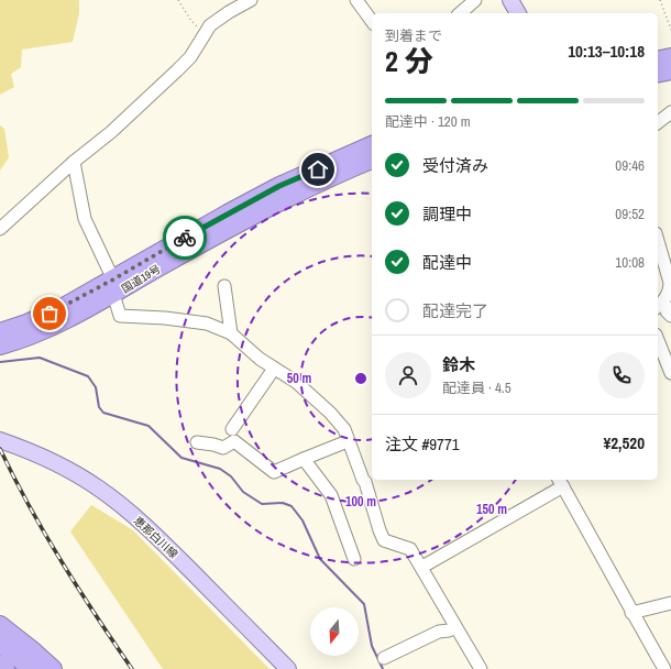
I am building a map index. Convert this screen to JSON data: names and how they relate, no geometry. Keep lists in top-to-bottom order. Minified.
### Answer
{"streets":{"highway":["国道19号"],"main road":["恵那白川線"]},"north":"bottom","page":{"heading":["2 分","到着まで","10:13–10:18"],"panel":["鈴木","配達員 · 4.5","注文 #9771","¥2,520"],"bar":"配達中 · 120 m","list":[["受付済み","09:46"],["調理中","09:52"],["配達中","10:08"],"配達完了"]},"rings":["50 m","100 m","150 m"]}
